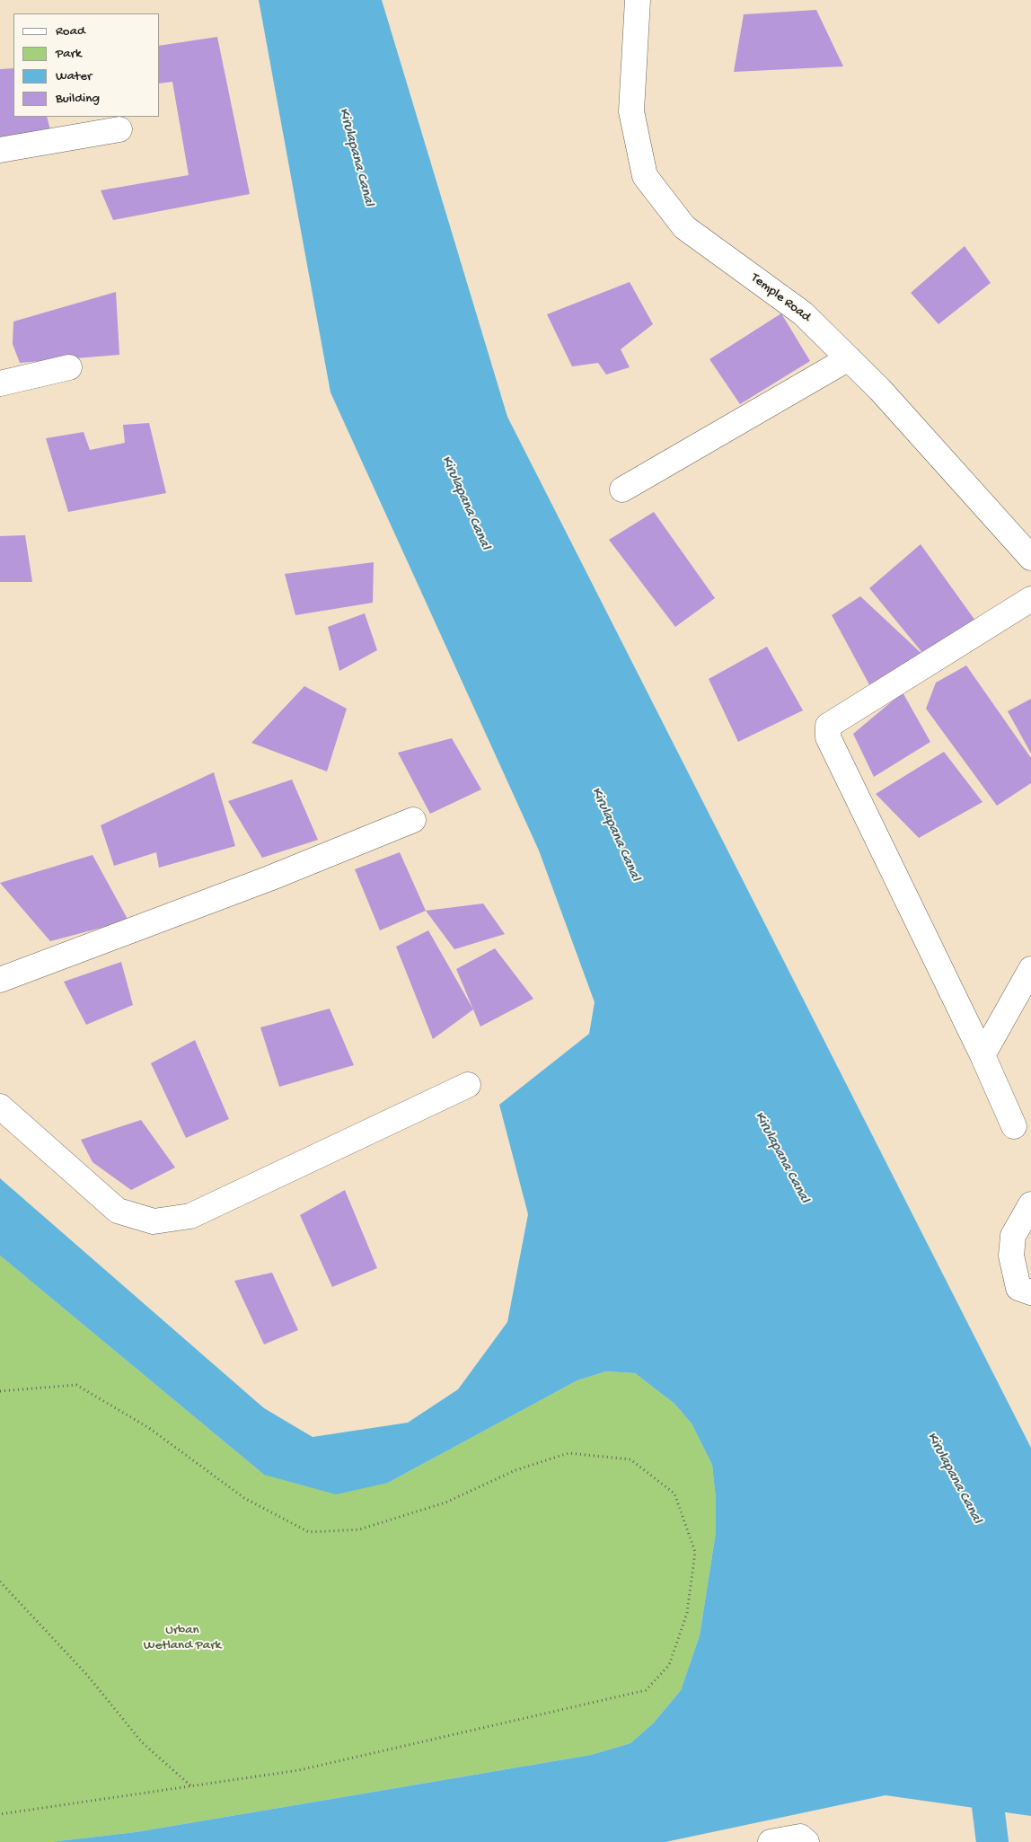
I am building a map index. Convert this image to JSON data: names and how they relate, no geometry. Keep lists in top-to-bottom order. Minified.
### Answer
{"streets":{"street":["Temple Road"]},"water":["Kirulapana Canal"],"parks":["Urban Wetland Park"],"legend":["Road","Park","Water","Building"]}
